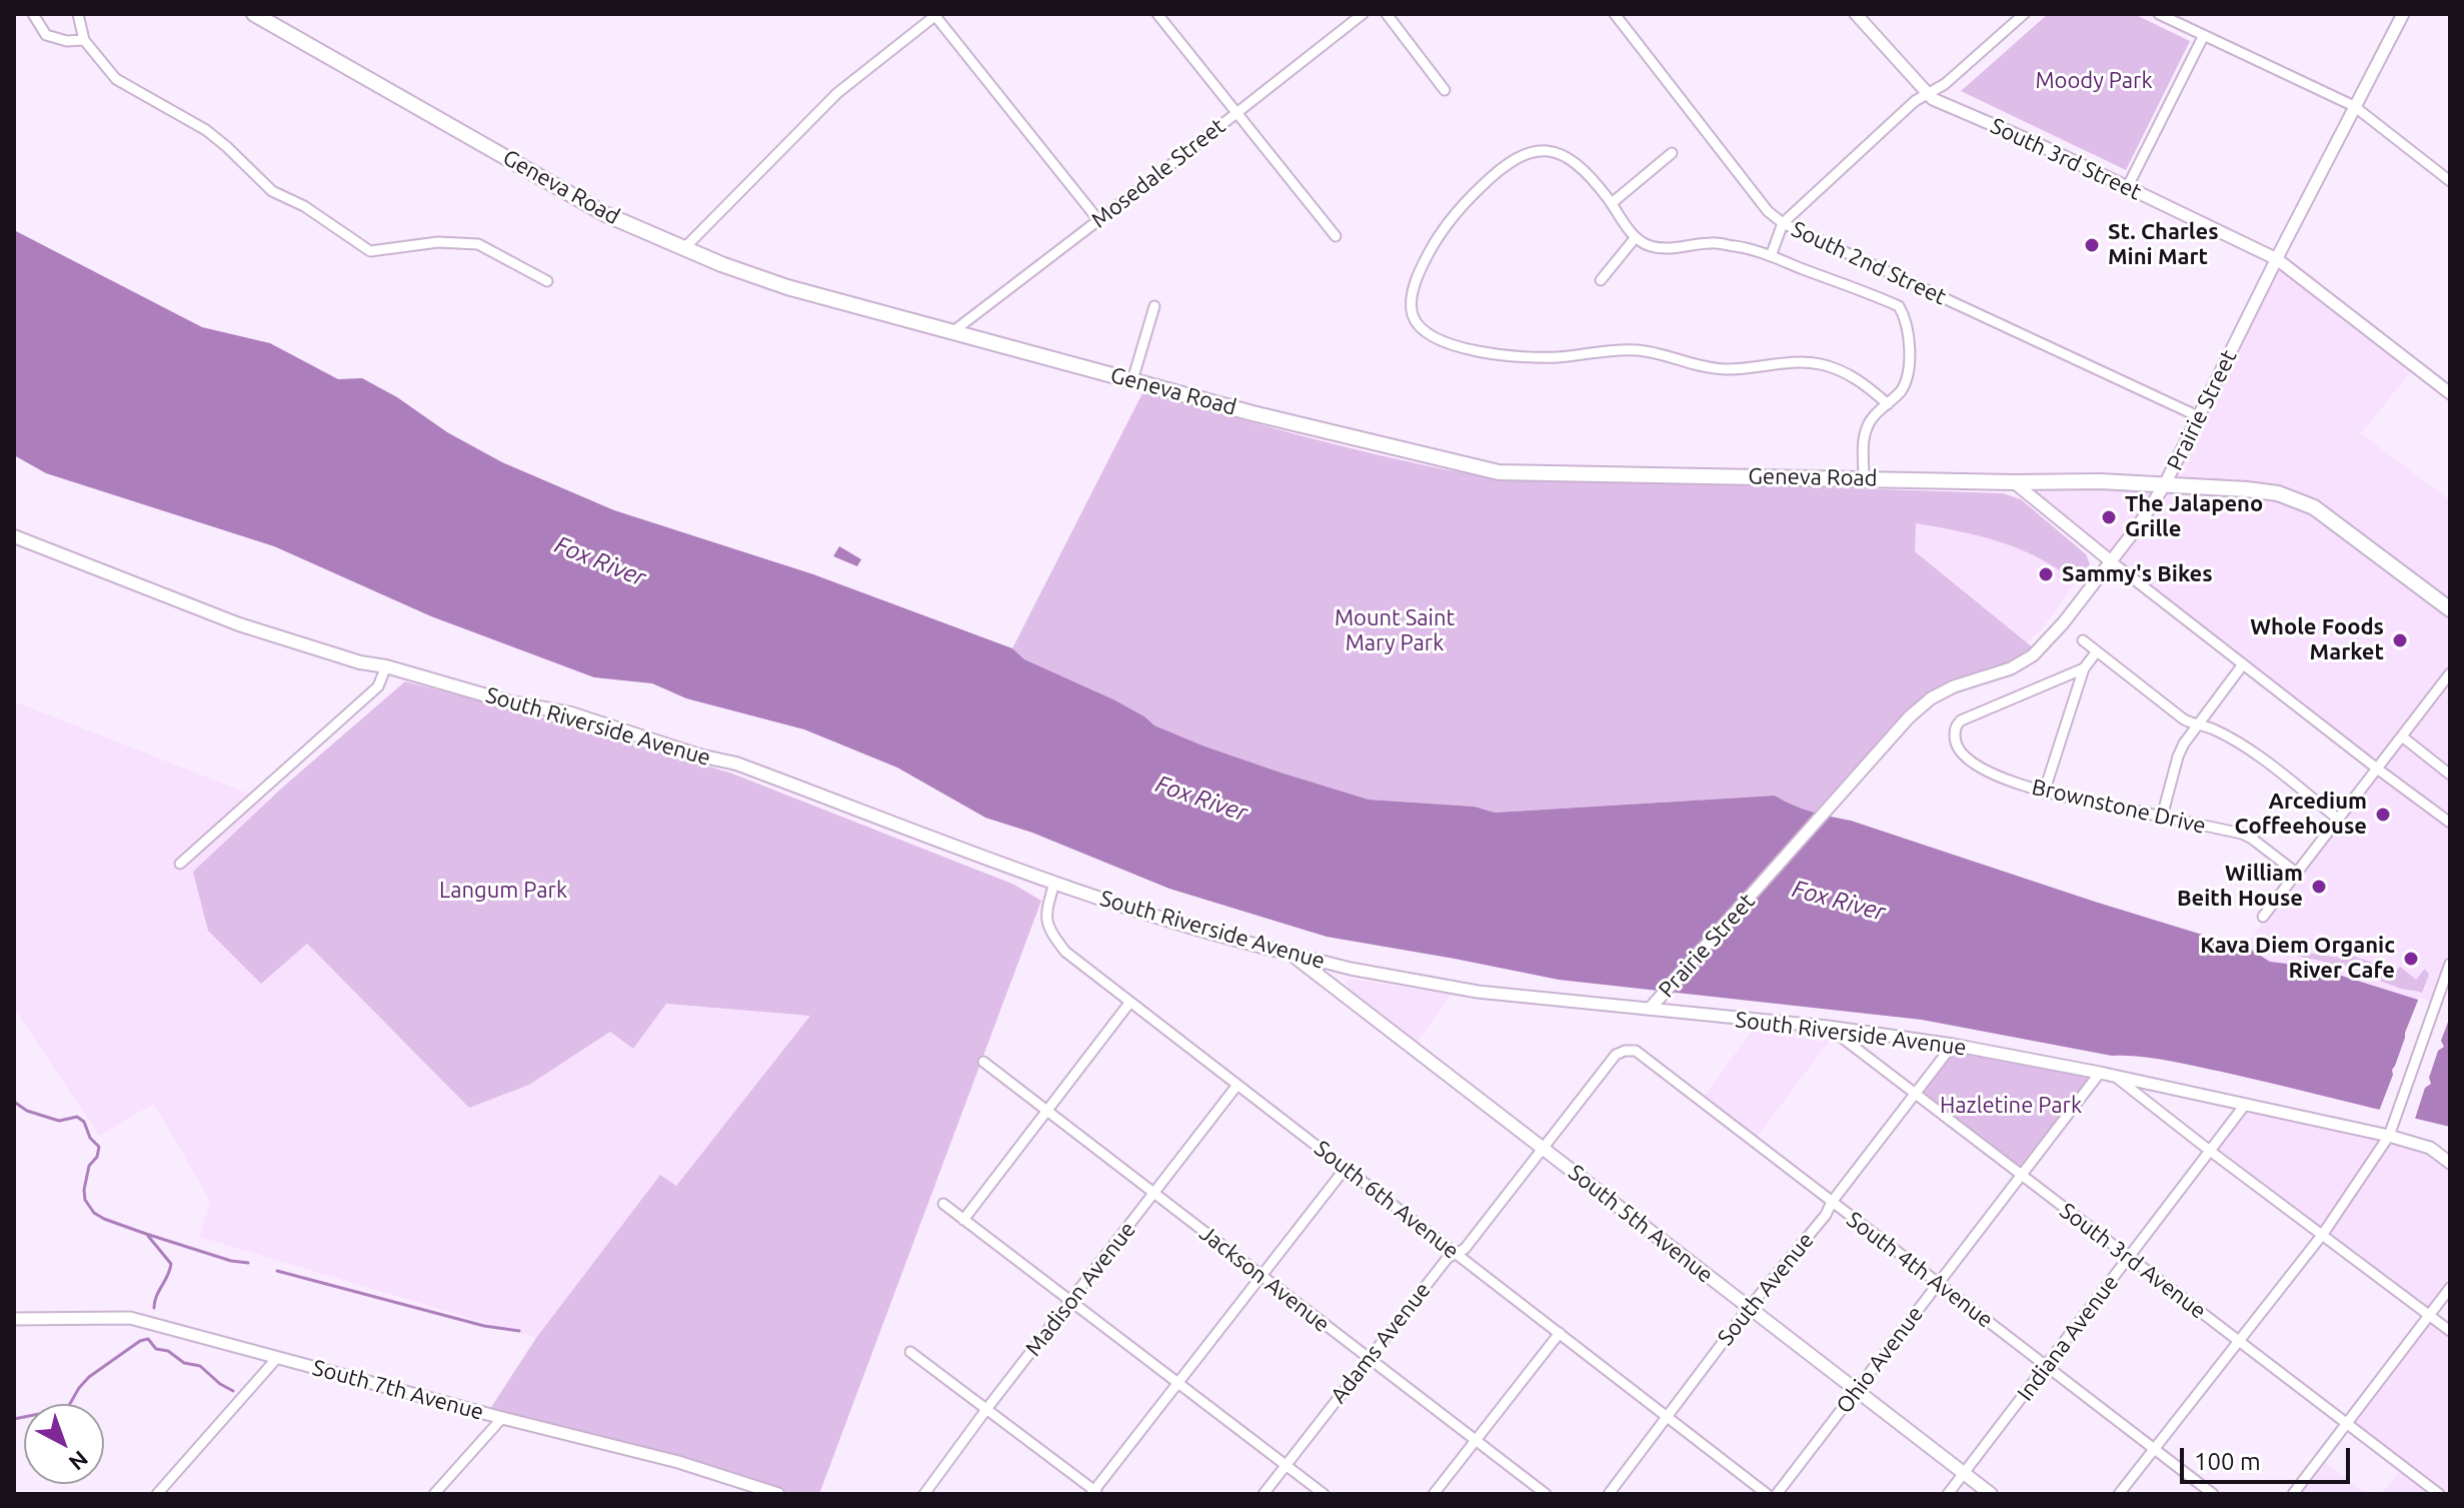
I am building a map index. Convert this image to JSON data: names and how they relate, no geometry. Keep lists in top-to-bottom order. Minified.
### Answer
{"streets":{"main road":["Geneva Road","South Riverside Avenue","South 5th Avenue"],"street":["South 3rd Street","Mosedale Street","South 2nd Street","Prairie Street","Brownstone Drive","South 6th Avenue","South 3rd Avenue","South 4th Avenue","Jackson Avenue","Madison Avenue","South Avenue","Indiana Avenue","Adams Avenue","Ohio Avenue","South 7th Avenue"]},"crossings":[["South 3rd Street","Prairie Street"],["Mosedale Street","Geneva Road"],["Geneva Road","Prairie Street"],["South 2nd Street","Prairie Street"],["Prairie Street","South Riverside Avenue"],["South Riverside Avenue","South 6th Avenue"],["South Riverside Avenue","South 5th Avenue"],["South Riverside Avenue","South 3rd Avenue"],["South Riverside Avenue","South Avenue"],["South Riverside Avenue","Indiana Avenue"],["South Riverside Avenue","Ohio Avenue"],["South 6th Avenue","Madison Avenue"],["South 6th Avenue","South Avenue"],["South 6th Avenue","Adams Avenue"],["South 5th Avenue","South Avenue"],["South 5th Avenue","Indiana Avenue"],["South 5th Avenue","Adams Avenue"],["South 5th Avenue","Ohio Avenue"],["South 3rd Avenue","South Avenue"],["South 3rd Avenue","Indiana Avenue"],["South 3rd Avenue","Ohio Avenue"],["South 4th Avenue","South Avenue"],["South 4th Avenue","Indiana Avenue"],["South 4th Avenue","Adams Avenue"],["South 4th Avenue","Ohio Avenue"],["Jackson Avenue","Madison Avenue"],["Jackson Avenue","Adams Avenue"]],"water":["Fox River"],"parks":["Moody Park","Mount Saint Mary Park","Langum Park","Hazletine Park"],"places":["St. Charles Mini Mart","The Jalapeno Grille","Sammy's Bikes","Whole Foods Market","Arcedium Coffeehouse","William Beith House","Kava Diem Organic River Cafe"],"scale_bar":"100 m","north":"bottom right"}
